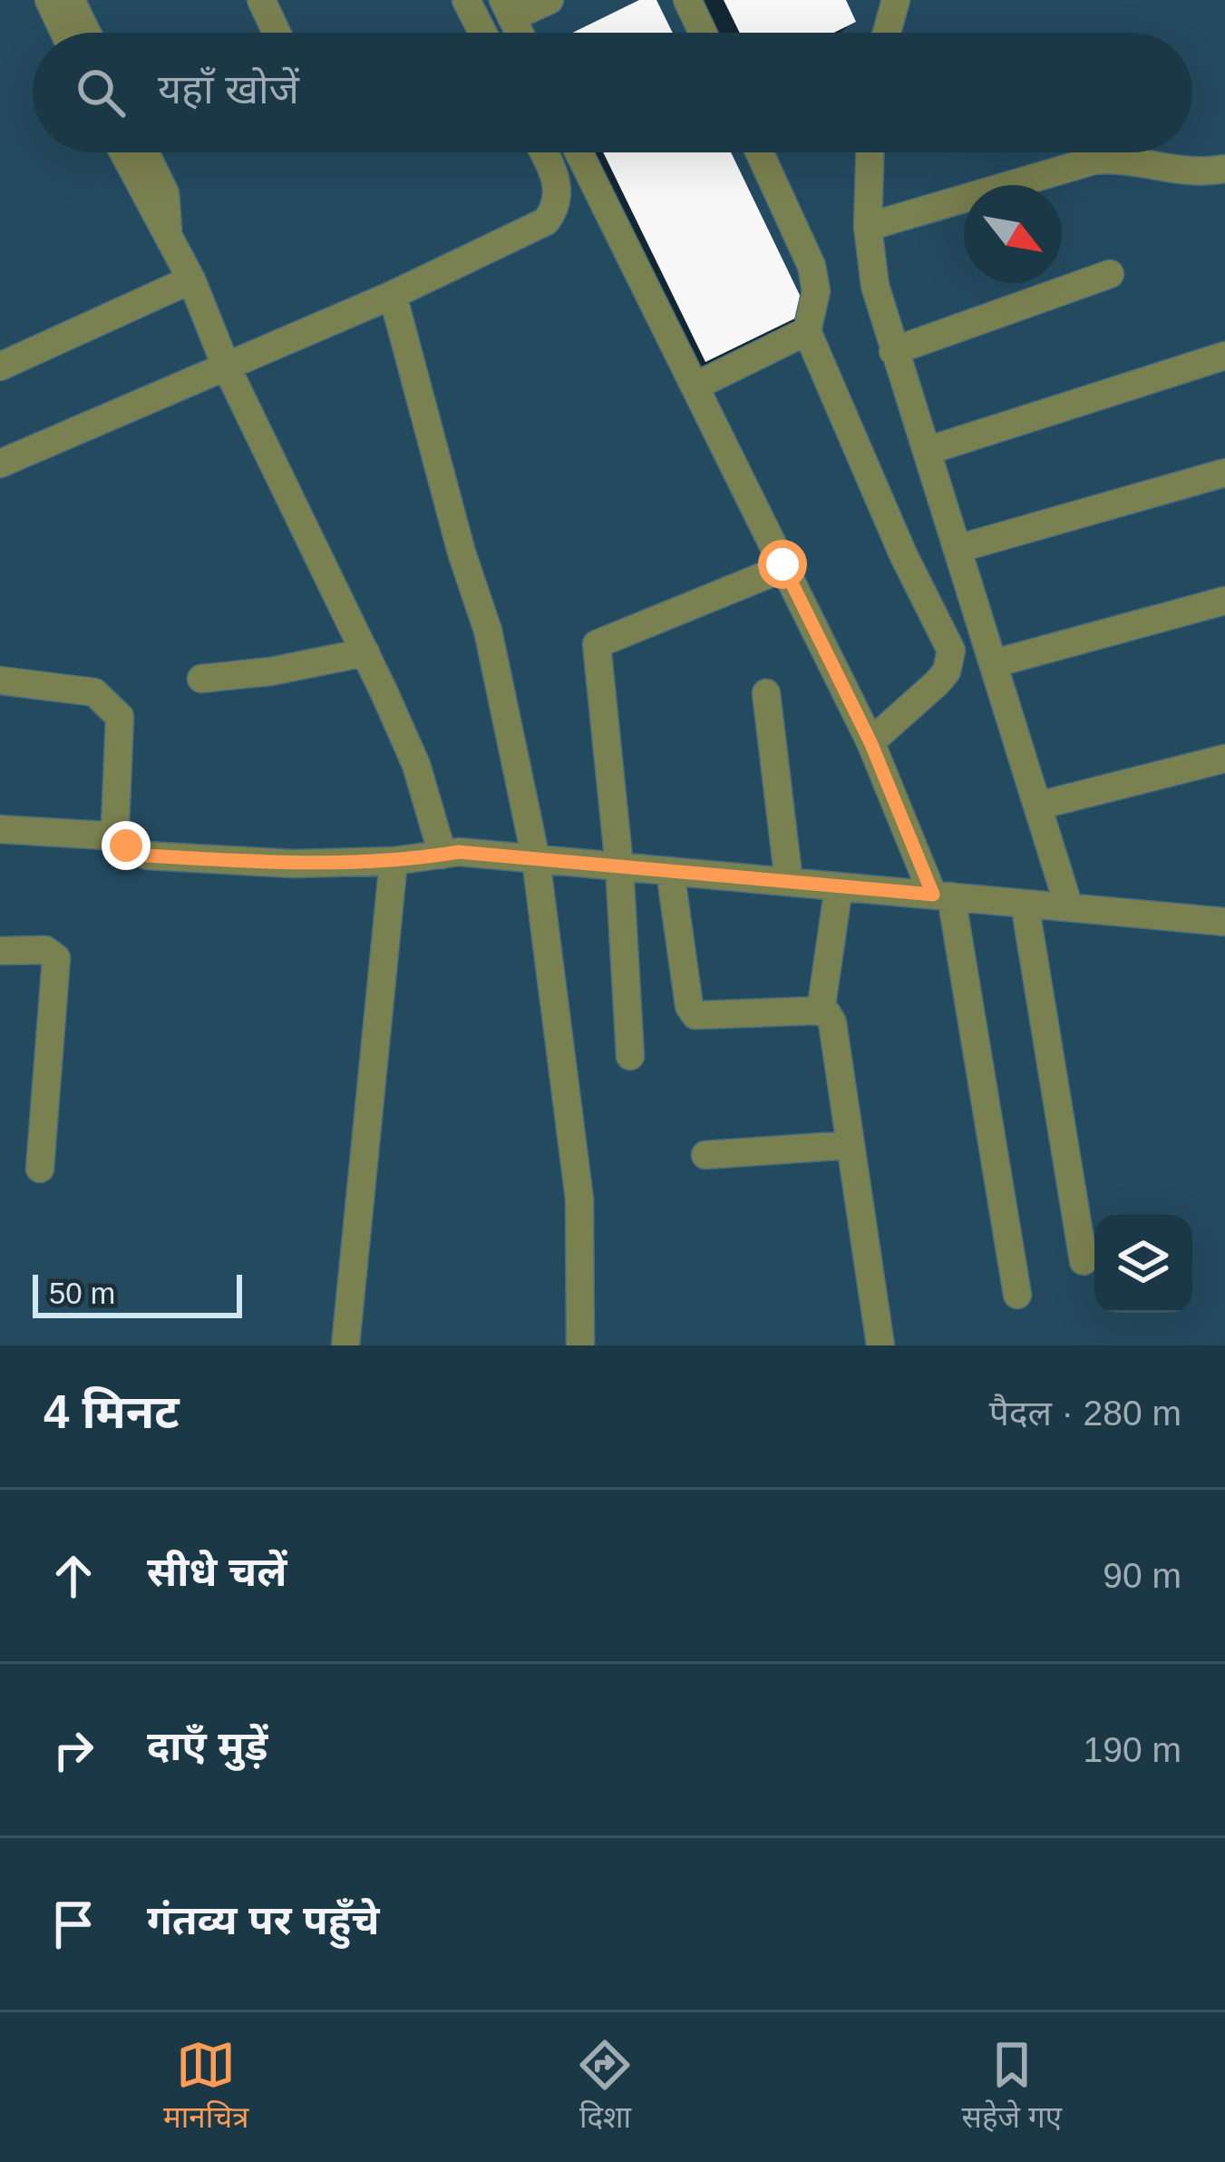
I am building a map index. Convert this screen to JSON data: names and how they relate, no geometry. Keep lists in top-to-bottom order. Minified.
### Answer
{"scale_bar":"50 m","north":"bottom right","page":{"search":"यहाँ खोजें","scale":"50 m","heading":["4 मिनट","पैदल · 280 m"],"list":[["सीधे चलें","90 m"],["दाएँ मुड़ें","190 m"],"गंतव्य पर पहुँचे"],"nav":["मानचित्र","दिशा","सहेजे गए"]}}
